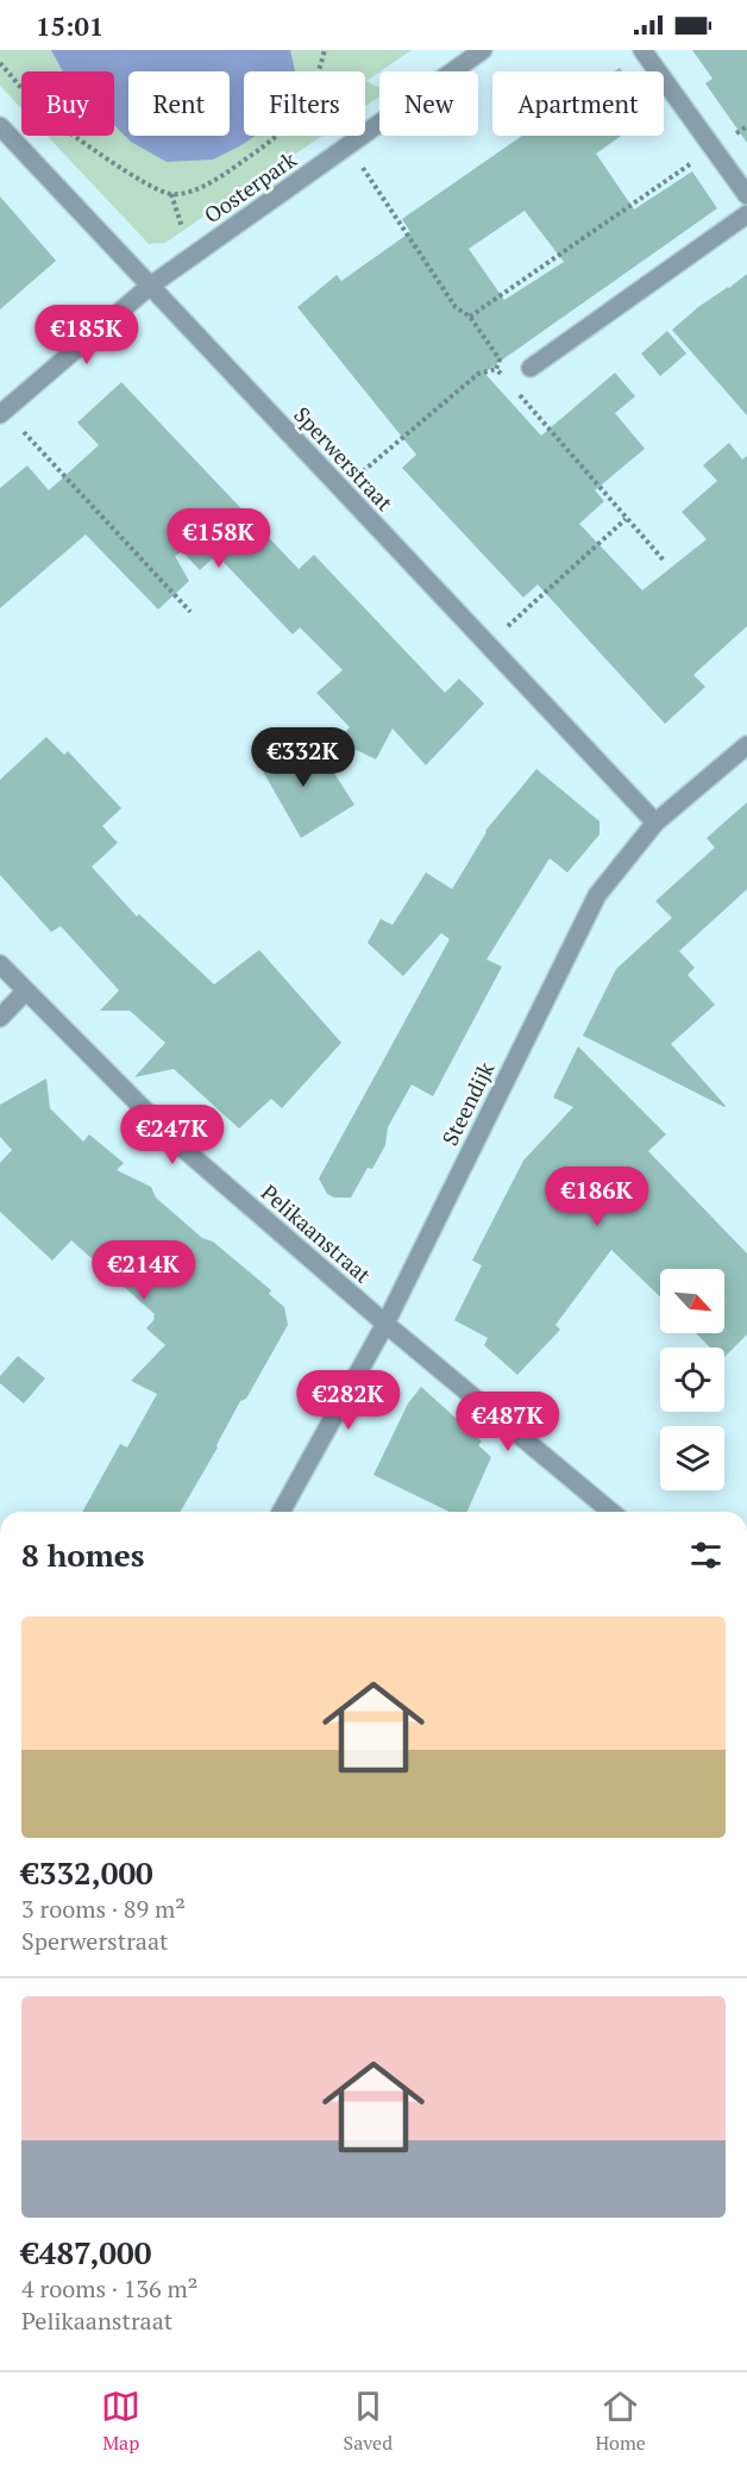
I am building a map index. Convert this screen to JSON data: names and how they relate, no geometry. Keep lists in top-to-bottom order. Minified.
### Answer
{"streets":{"street":["Oosterpark","Sperwerstraat","Steendijk","Pelikaanstraat"]},"crossings":[["Oosterpark","Sperwerstraat"],["Sperwerstraat","Steendijk"],["Steendijk","Pelikaanstraat"]],"north":"bottom right","page":{"status":"15:01","chip":["Buy","Rent","Filters","New","Apartment"],"price":["€185K","€158K","€332K","€247K","€186K","€214K","€282K","€487K"],"heading":"8 homes","list":[{"name":"€332,000","note":"3 rooms · 89 m² · Sperwerstraat"},{"name":"€487,000","note":"4 rooms · 136 m² · Pelikaanstraat"}],"tabs":["Map","Saved","Home"]}}
